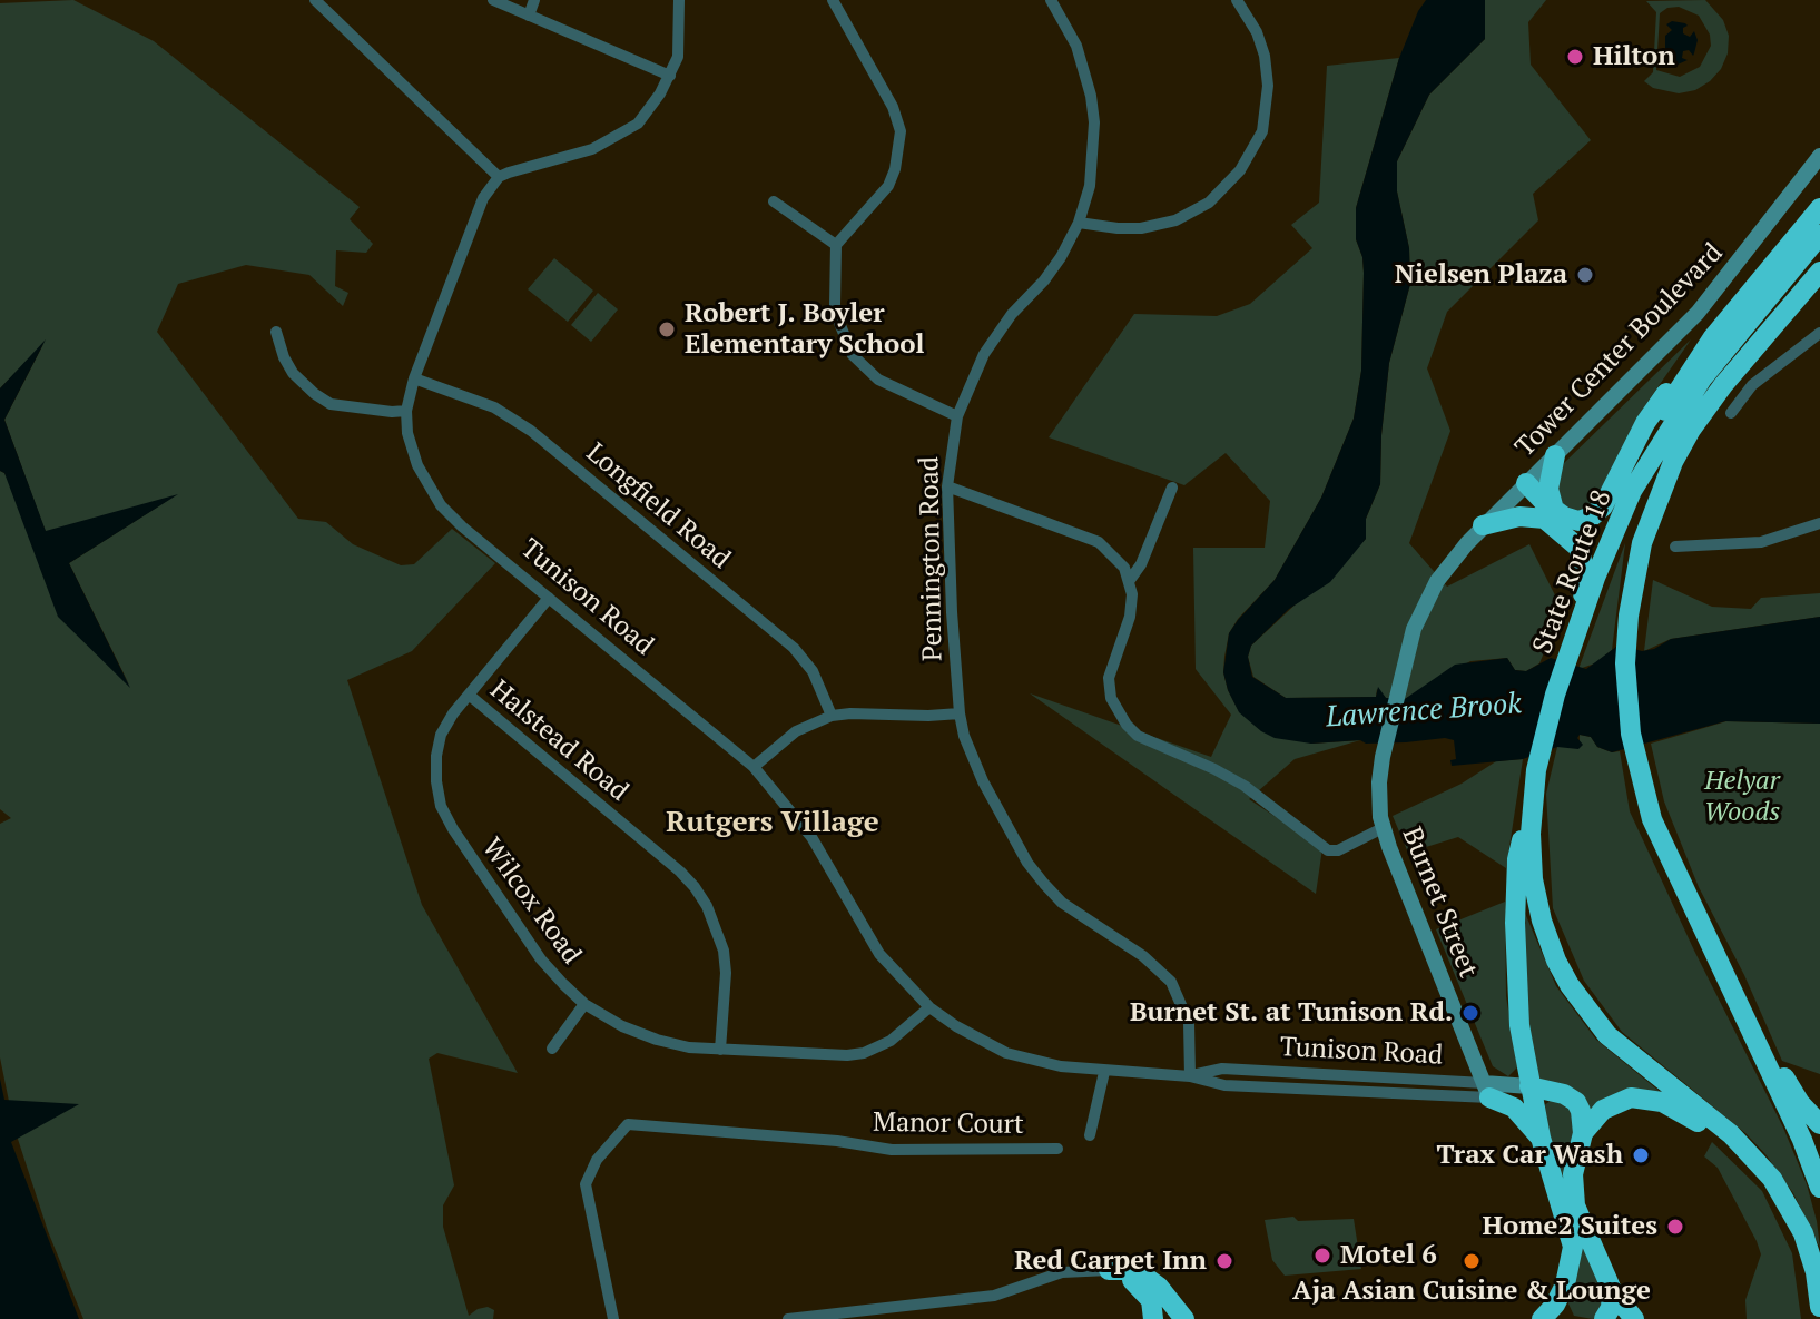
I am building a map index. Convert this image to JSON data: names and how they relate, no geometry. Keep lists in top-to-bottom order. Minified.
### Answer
{"streets":{"highway":["State Route 18"],"street":["Tower Center Boulevard","Longfield Road","Pennington Road","Tunison Road","Halstead Road","Wilcox Road","Burnet Street","Manor Court"]},"crossings":[["Tower Center Boulevard","Burnet Street"],["Longfield Road","Tunison Road"],["Pennington Road","Tunison Road"],["Tunison Road","Wilcox Road"],["Tunison Road","Burnet Street"],["Halstead Road","Wilcox Road"]],"districts":["Rutgers Village"],"water":["Lawrence Brook"],"parks":["Helyar Woods"],"places":["Hilton","Nielsen Plaza","Robert J. Boyler Elementary School","Burnet St. at Tunison Rd.","Trax Car Wash","Home2 Suites","Motel 6","Red Carpet Inn","Aja Asian Cuisine & Lounge"]}
